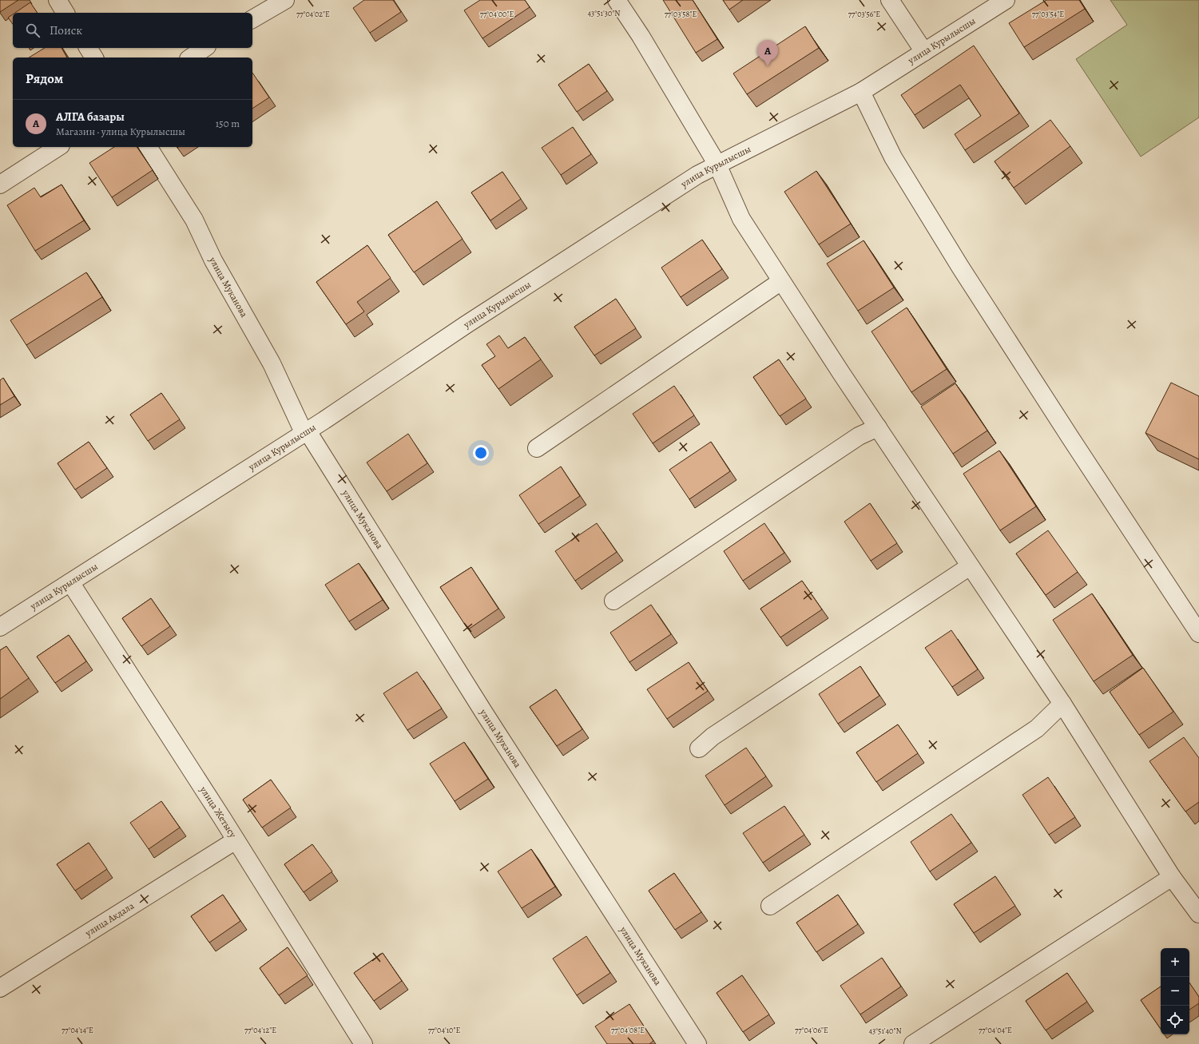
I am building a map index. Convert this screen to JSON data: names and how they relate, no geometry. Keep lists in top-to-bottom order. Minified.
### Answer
{"streets":{"street":["улица Курылысшы","улица Муканова","улица Жетысу","улица Акдала"]},"crossings":[["улица Курылысшы","улица Муканова"],["улица Курылысшы","улица Жетысу"],["улица Жетысу","улица Акдала"]],"page":{"search":"Поиск","pins":"A","heading":"Рядом","list":[{"mark":"A","name":"АЛГА базары","note":"Магазин · улица Курылысшы","value":"150 m"}],"map_buttons":["+","−"]},"coordinates":["43°51'30\"N","77°04'02\"E","77°03'56\"E","77°04'00\"E","77°03'58\"E","77°03'54\"E","77°04'14\"E","77°04'12\"E","77°04'10\"E","77°04'08\"E","77°04'06\"E","77°04'04\"E","43°51'40\"N"]}
